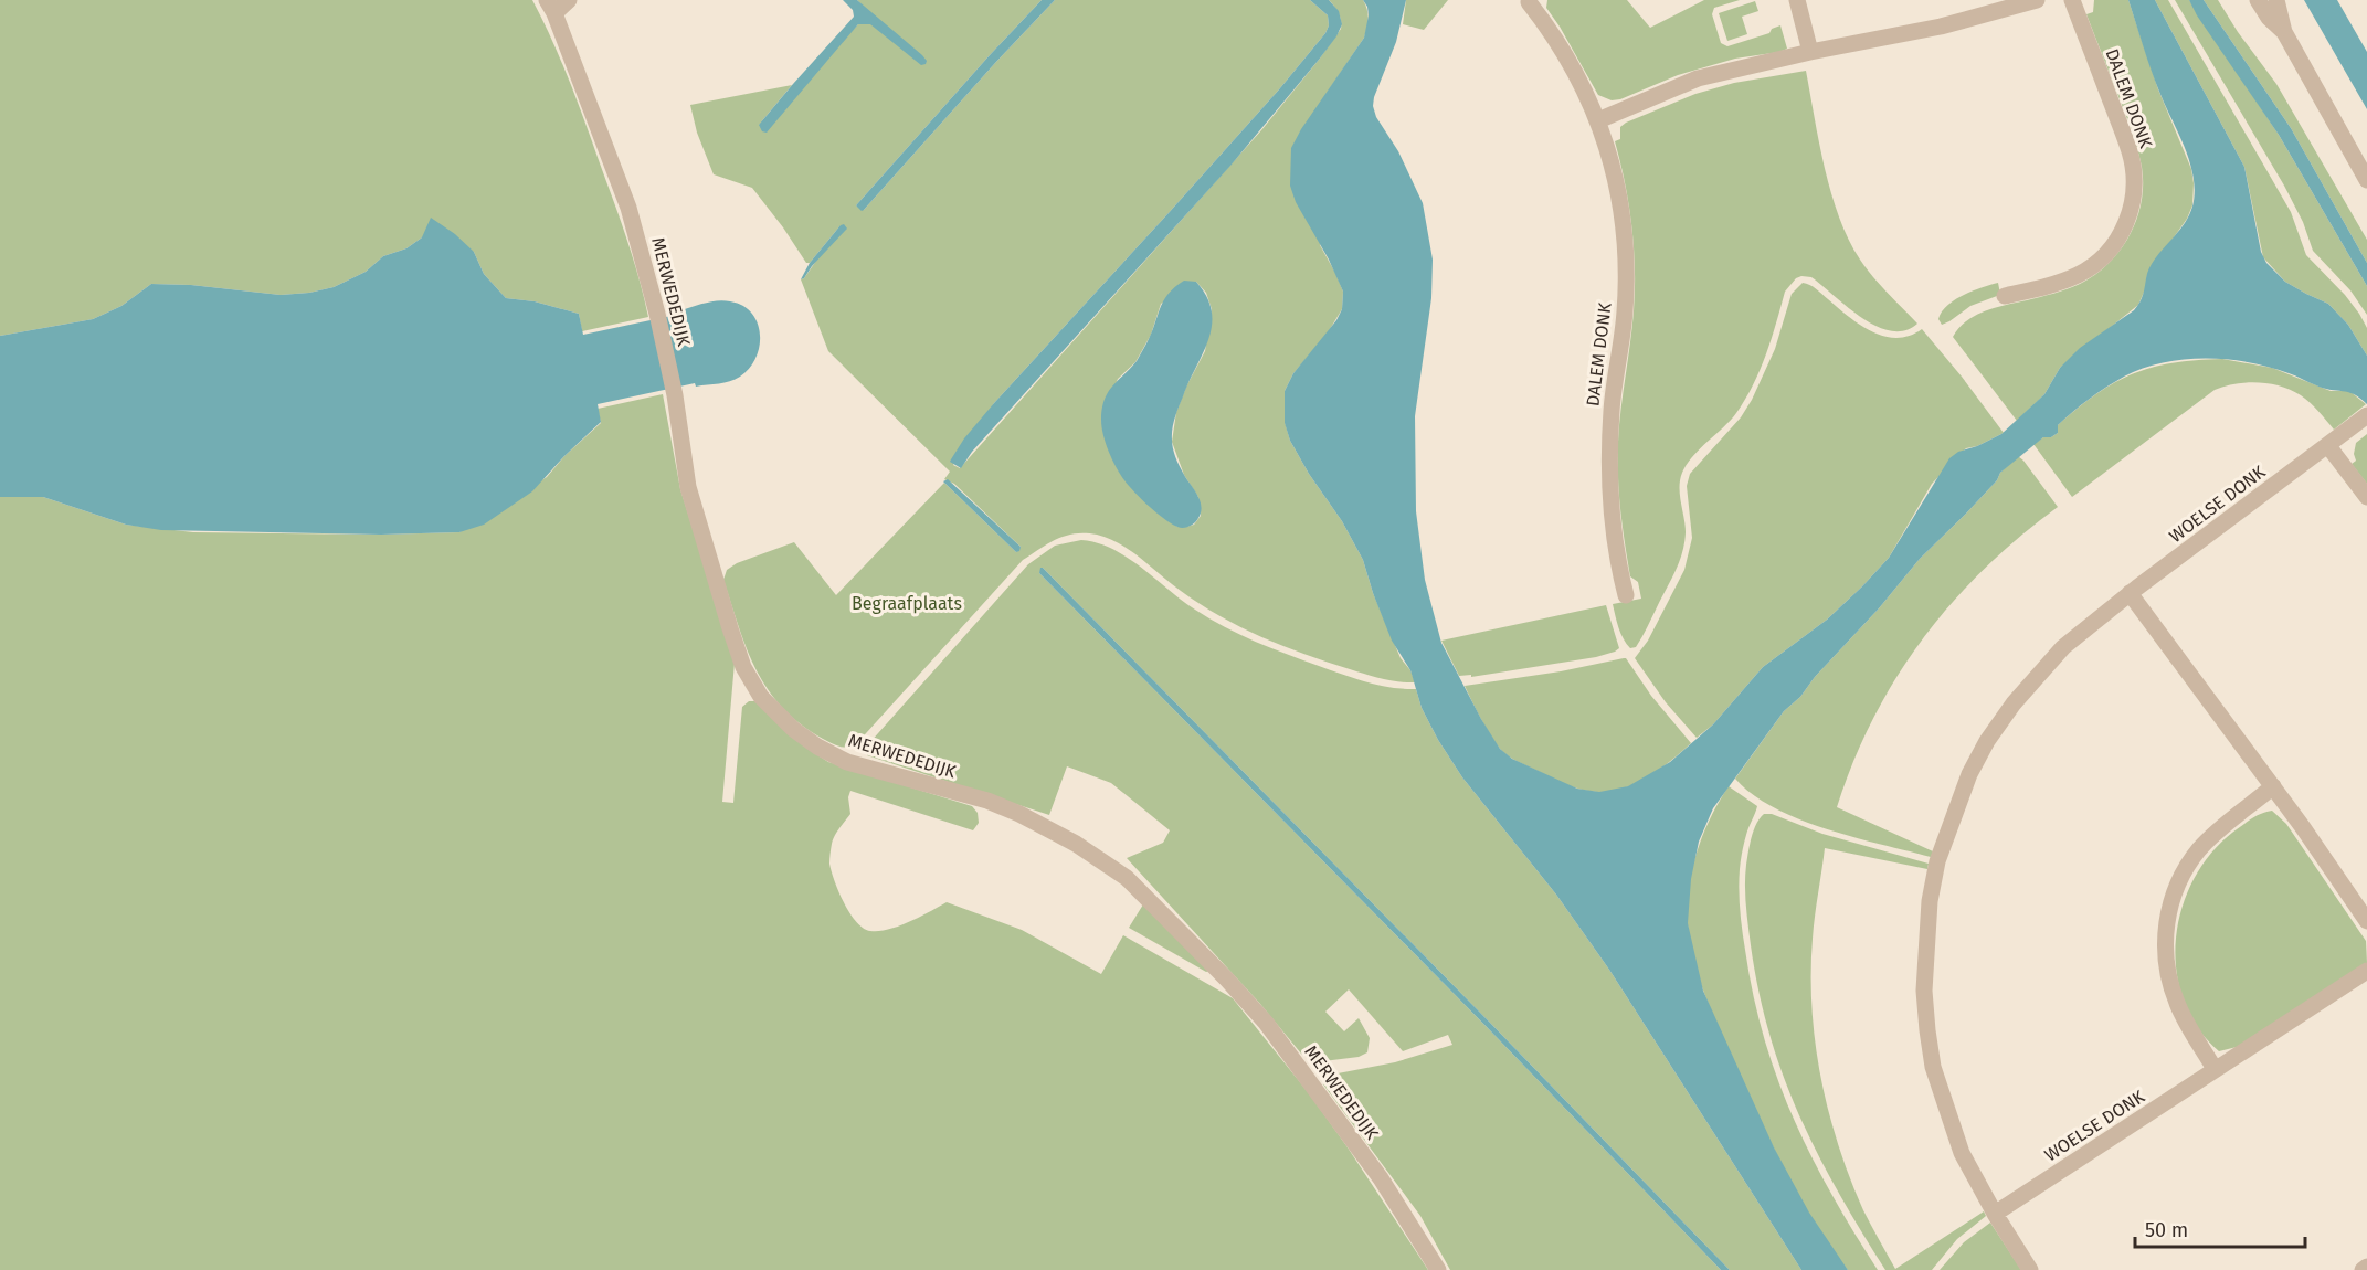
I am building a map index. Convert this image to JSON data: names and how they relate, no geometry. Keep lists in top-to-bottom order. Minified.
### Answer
{"streets":{"street":["DALEM DONK","MERWEDEDIJK","WOELSE DONK"]},"parks":["Begraafplaats"],"scale_bar":"50 m"}
